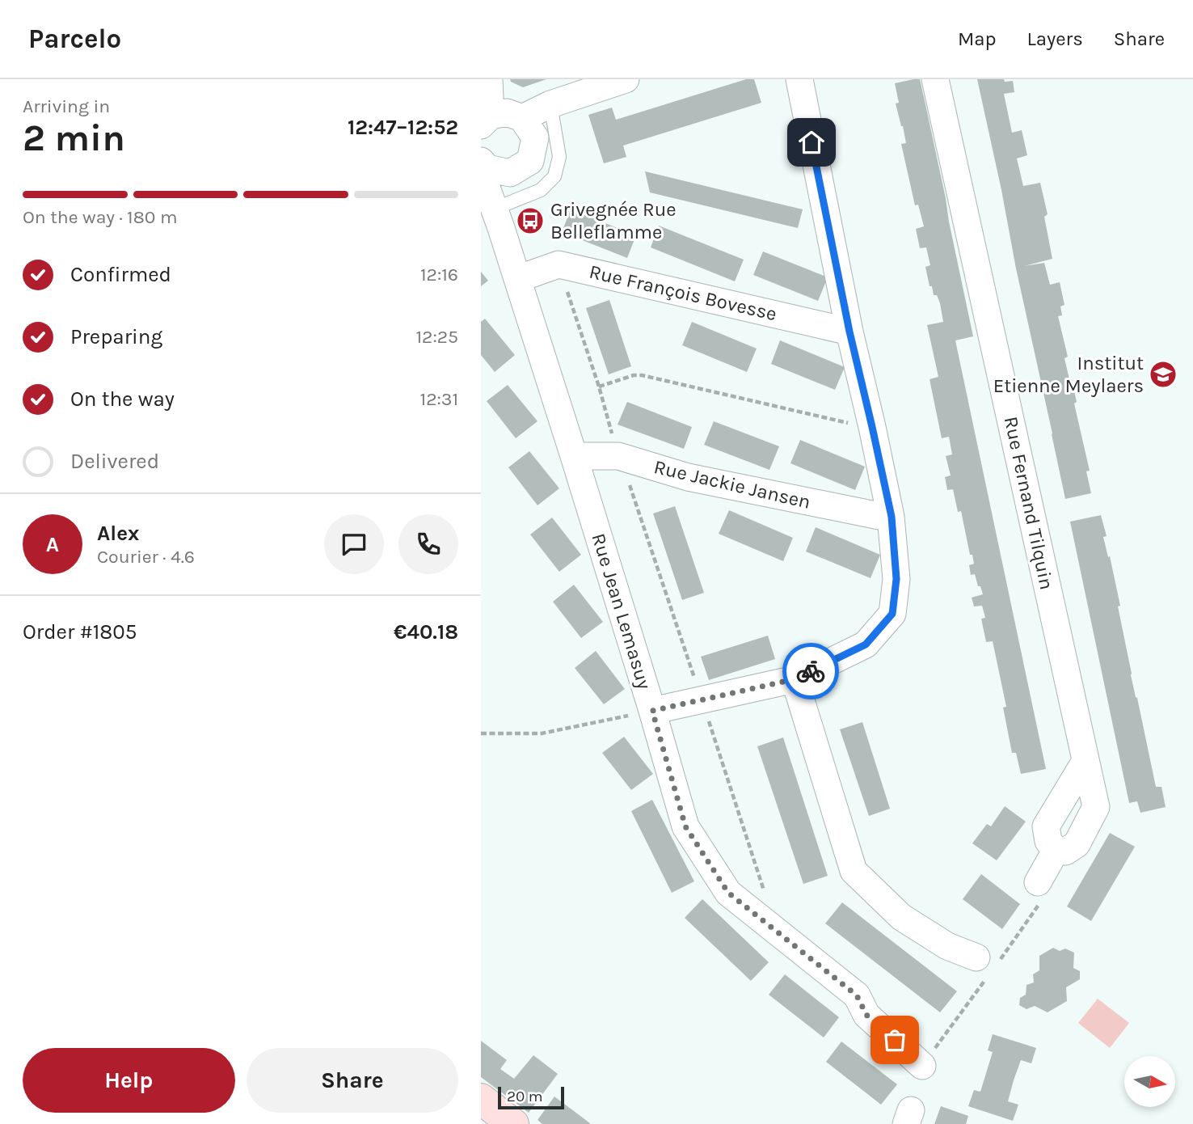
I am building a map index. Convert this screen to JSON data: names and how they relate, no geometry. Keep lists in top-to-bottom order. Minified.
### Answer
{"streets":{"street":["Rue François Bovesse","Rue Jackie Jansen","Rue Fernand Tilquin","Rue Jean Lemasuy"]},"crossings":[["Rue Jackie Jansen","Rue Jean Lemasuy"]],"places":{"bus stop":["Grivegnée Rue Belleflamme"],"school or university":["Institut Etienne Meylaers"]},"scale_bar":"20 m","north":"right","page":{"header":"Parcelo","nav":["Map","Layers","Share"],"heading":["2 min","Arriving in","12:47–12:52"],"panel":["Alex","Courier · 4.6","Order #1805","€40.18"],"bar":"On the way · 180 m","list":[["Confirmed","12:16"],["Preparing","12:25"],["On the way","12:31"],"Delivered"],"round":"A","buttons":["Help","Share"],"scale":"20 m"}}
